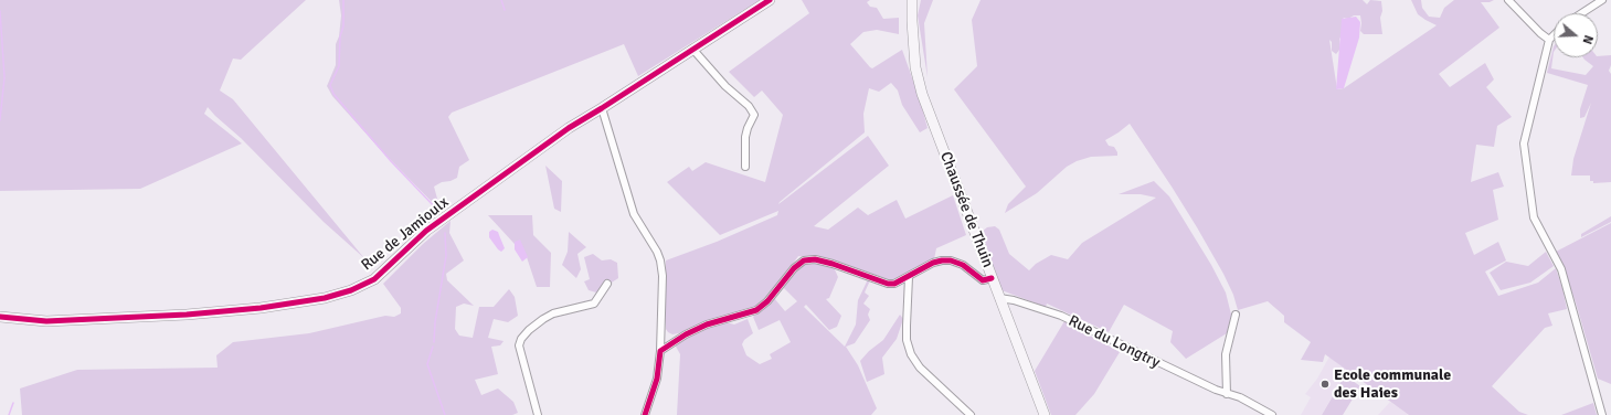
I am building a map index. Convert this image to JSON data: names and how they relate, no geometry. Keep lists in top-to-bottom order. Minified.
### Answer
{"streets":{"street":["Chaussée de Thuin","Rue de Jamioulx","Rue du Longtry"]},"crossings":[["Chaussée de Thuin","Rue du Longtry"]],"places":["Ecole communale des Haies"],"north":"right"}
